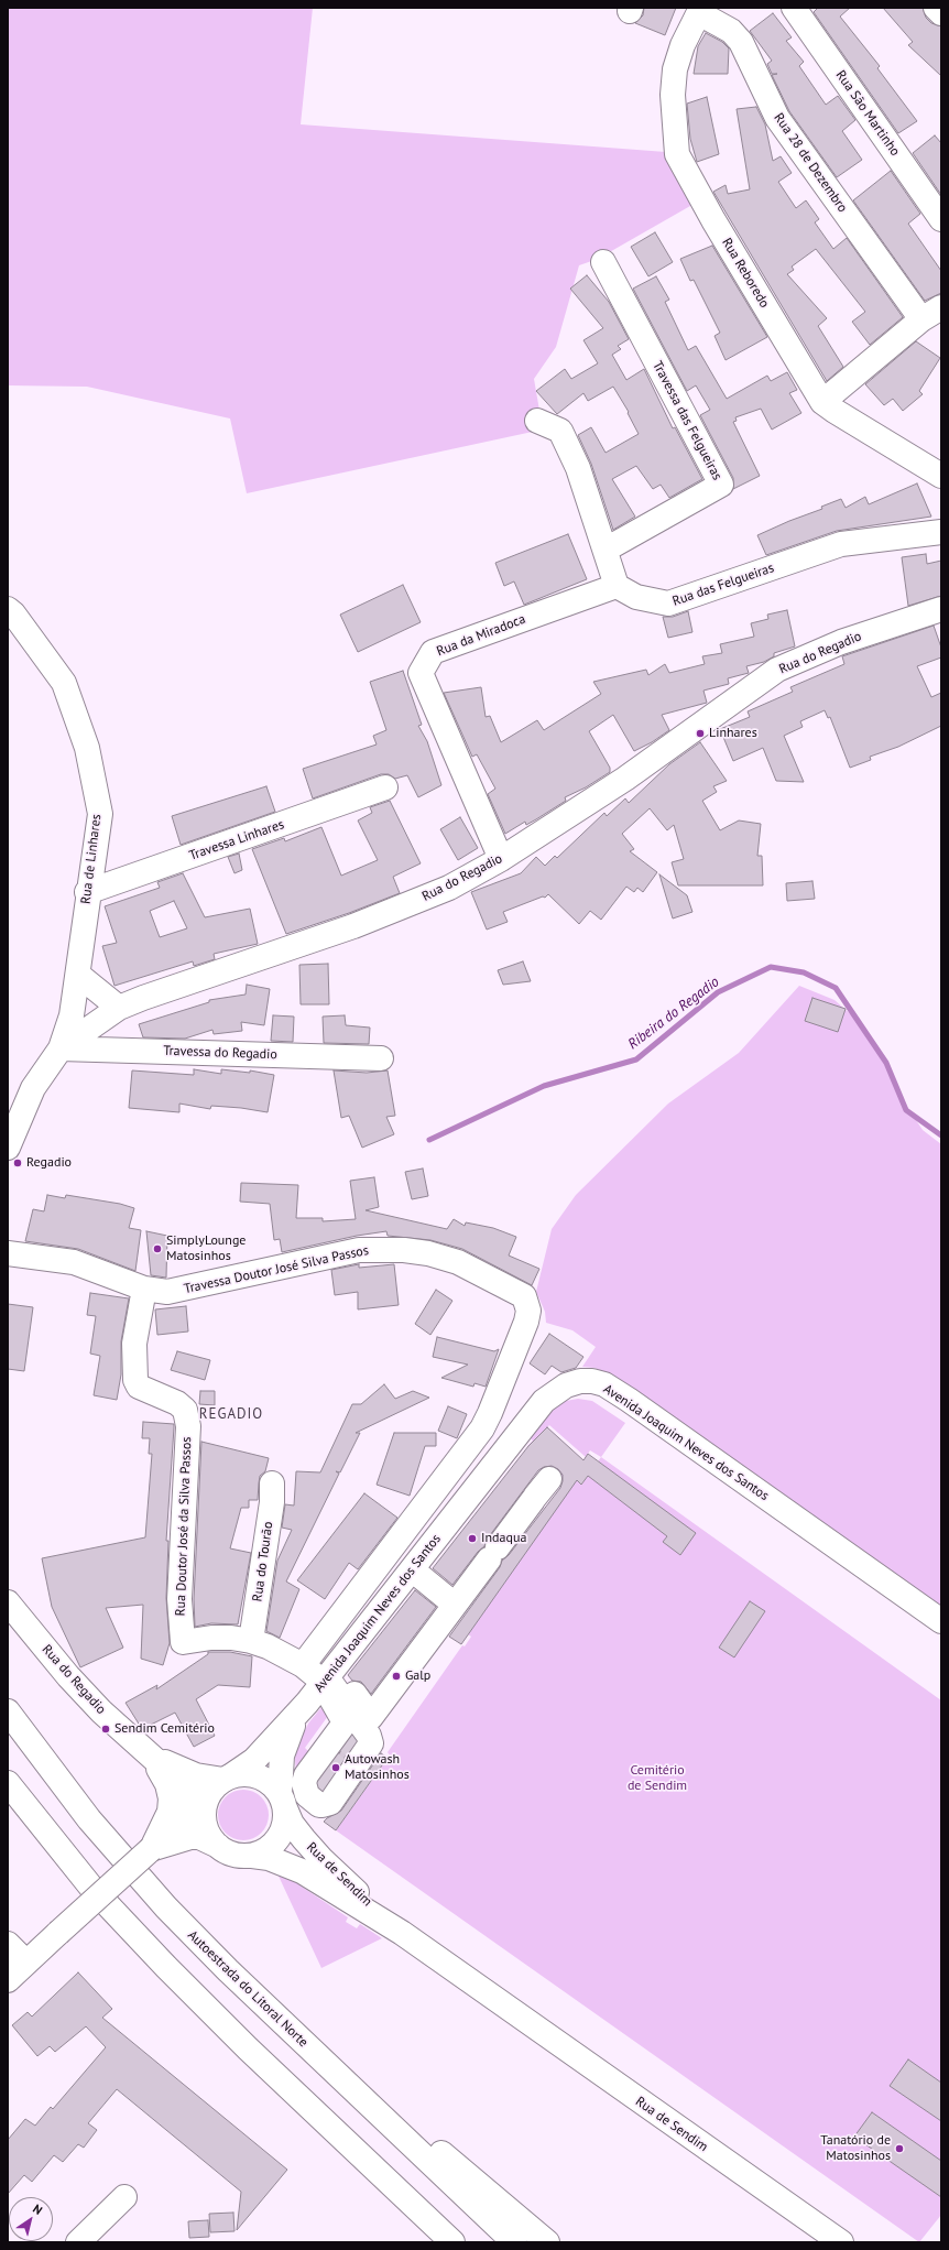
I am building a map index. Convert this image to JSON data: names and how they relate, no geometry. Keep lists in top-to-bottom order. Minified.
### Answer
{"streets":{"main road":["Rua São Martinho","Rua 28 de Dezembro","Rua Reboredo","Travessa das Felgueiras","Rua das Felgueiras","Rua da Miradoca","Rua do Regadio","Travessa Linhares","Rua de Linhares","Travessa do Regadio","Travessa Doutor José Silva Passos","Avenida Joaquim Neves dos Santos","Rua Doutor José da Silva Passos","Rua do Tourão","Rua de Sendim","Autoestrada do Litoral Norte"]},"crossings":[["Rua 28 de Dezembro","Rua Reboredo"],["Rua das Felgueiras","Rua da Miradoca"],["Rua da Miradoca","Rua do Regadio"],["Rua do Regadio","Rua de Linhares"],["Rua do Regadio","Travessa do Regadio"],["Rua do Regadio","Avenida Joaquim Neves dos Santos"],["Rua do Regadio","Rua de Sendim"],["Travessa Linhares","Rua de Linhares"],["Rua de Linhares","Travessa do Regadio"],["Travessa Doutor José Silva Passos","Rua Doutor José da Silva Passos"],["Avenida Joaquim Neves dos Santos","Rua Doutor José da Silva Passos"],["Avenida Joaquim Neves dos Santos","Rua de Sendim"],["Rua Doutor José da Silva Passos","Rua do Tourão"]],"districts":["REGADIO"],"water":["Ribeira do Regadio"],"parks":["Cemitério de Sendim"],"places":["Linhares","Regadio","SimplyLounge Matosinhos","Indaqua","Galp","Sendim Cemitério","Autowash Matosinhos","Tanatório de Matosinhos"],"north":"top right"}
